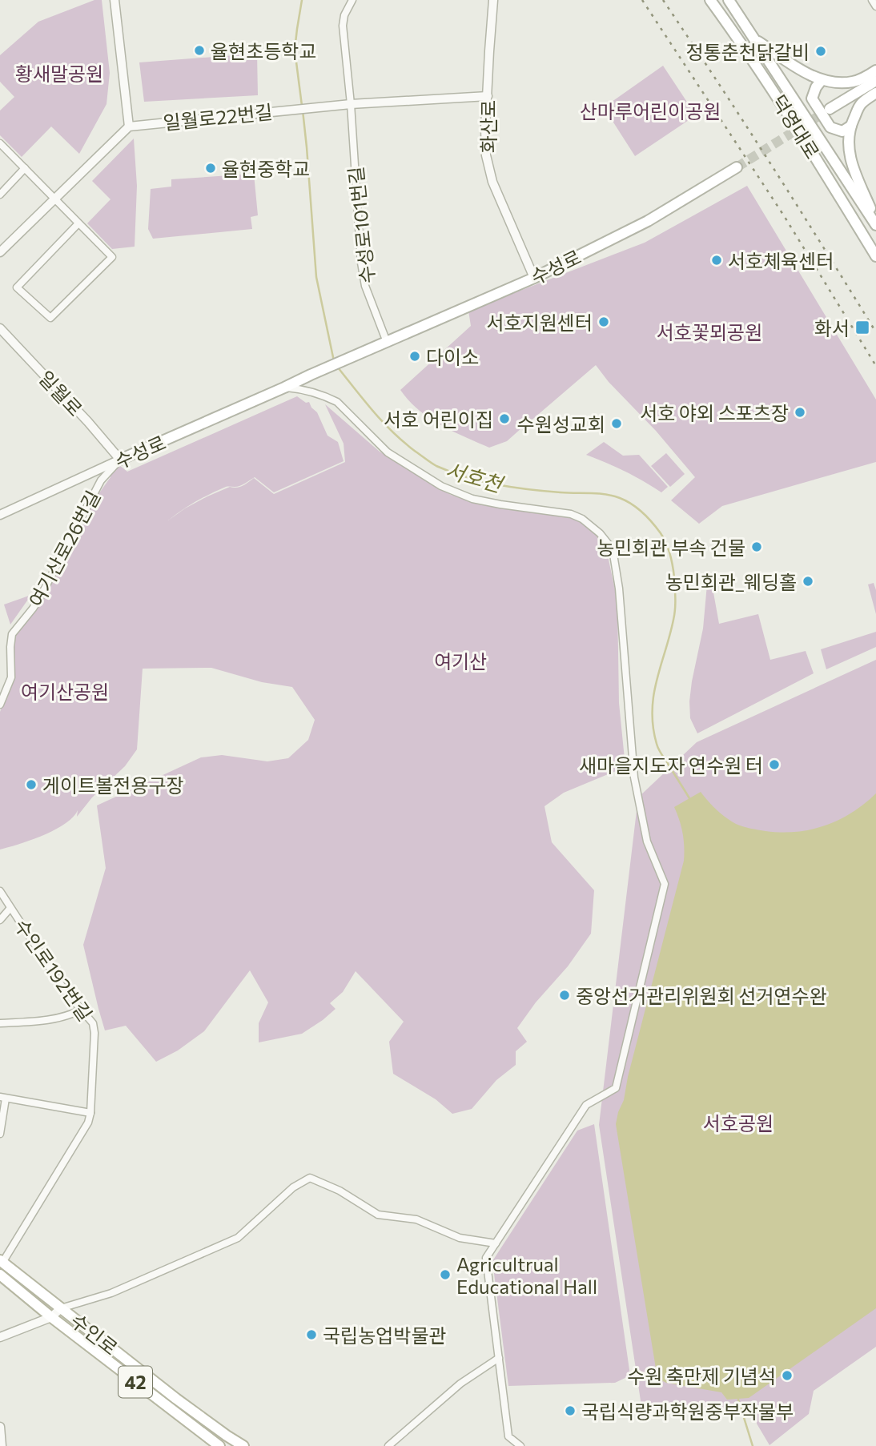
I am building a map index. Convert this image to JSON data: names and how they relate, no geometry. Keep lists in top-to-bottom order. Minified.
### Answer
{"streets":{"main road":["덕영대로","수성로","수인로","42"],"street":["일월로22번길","화산로","수성로101번길","일월로","여기산로26번길","수인로192번길"]},"crossings":[["일월로22번길","화산로"],["일월로22번길","수성로101번길"],["화산로","수성로"],["수성로101번길","수성로"],["수성로","일월로"],["수성로","여기산로26번길"],["일월로","여기산로26번길"],["수인로192번길","수인로"]],"water":["서호천"],"parks":["황새말공원","산마루어린이공원","서호꽃뫼공원","여기산","여기산공원","서호공원"],"places":{"other":["율현초등학교","정통춘천닭갈비","율현중학교","서호체육센터","서호지원센터","다이소","서호 야외 스포츠장","서호 어린이집","수원성교회","농민회관 부속 건물","농민회관_웨딩홀","새마을지도자 연수원 터","게이트볼전용구장","중앙선거관리위원회 선거연수완","Agricultrual Educational Hall","국립농업박물관","수원 축만제 기념석","국립식량과학원중부작물부"],"transit":["화서"]}}
